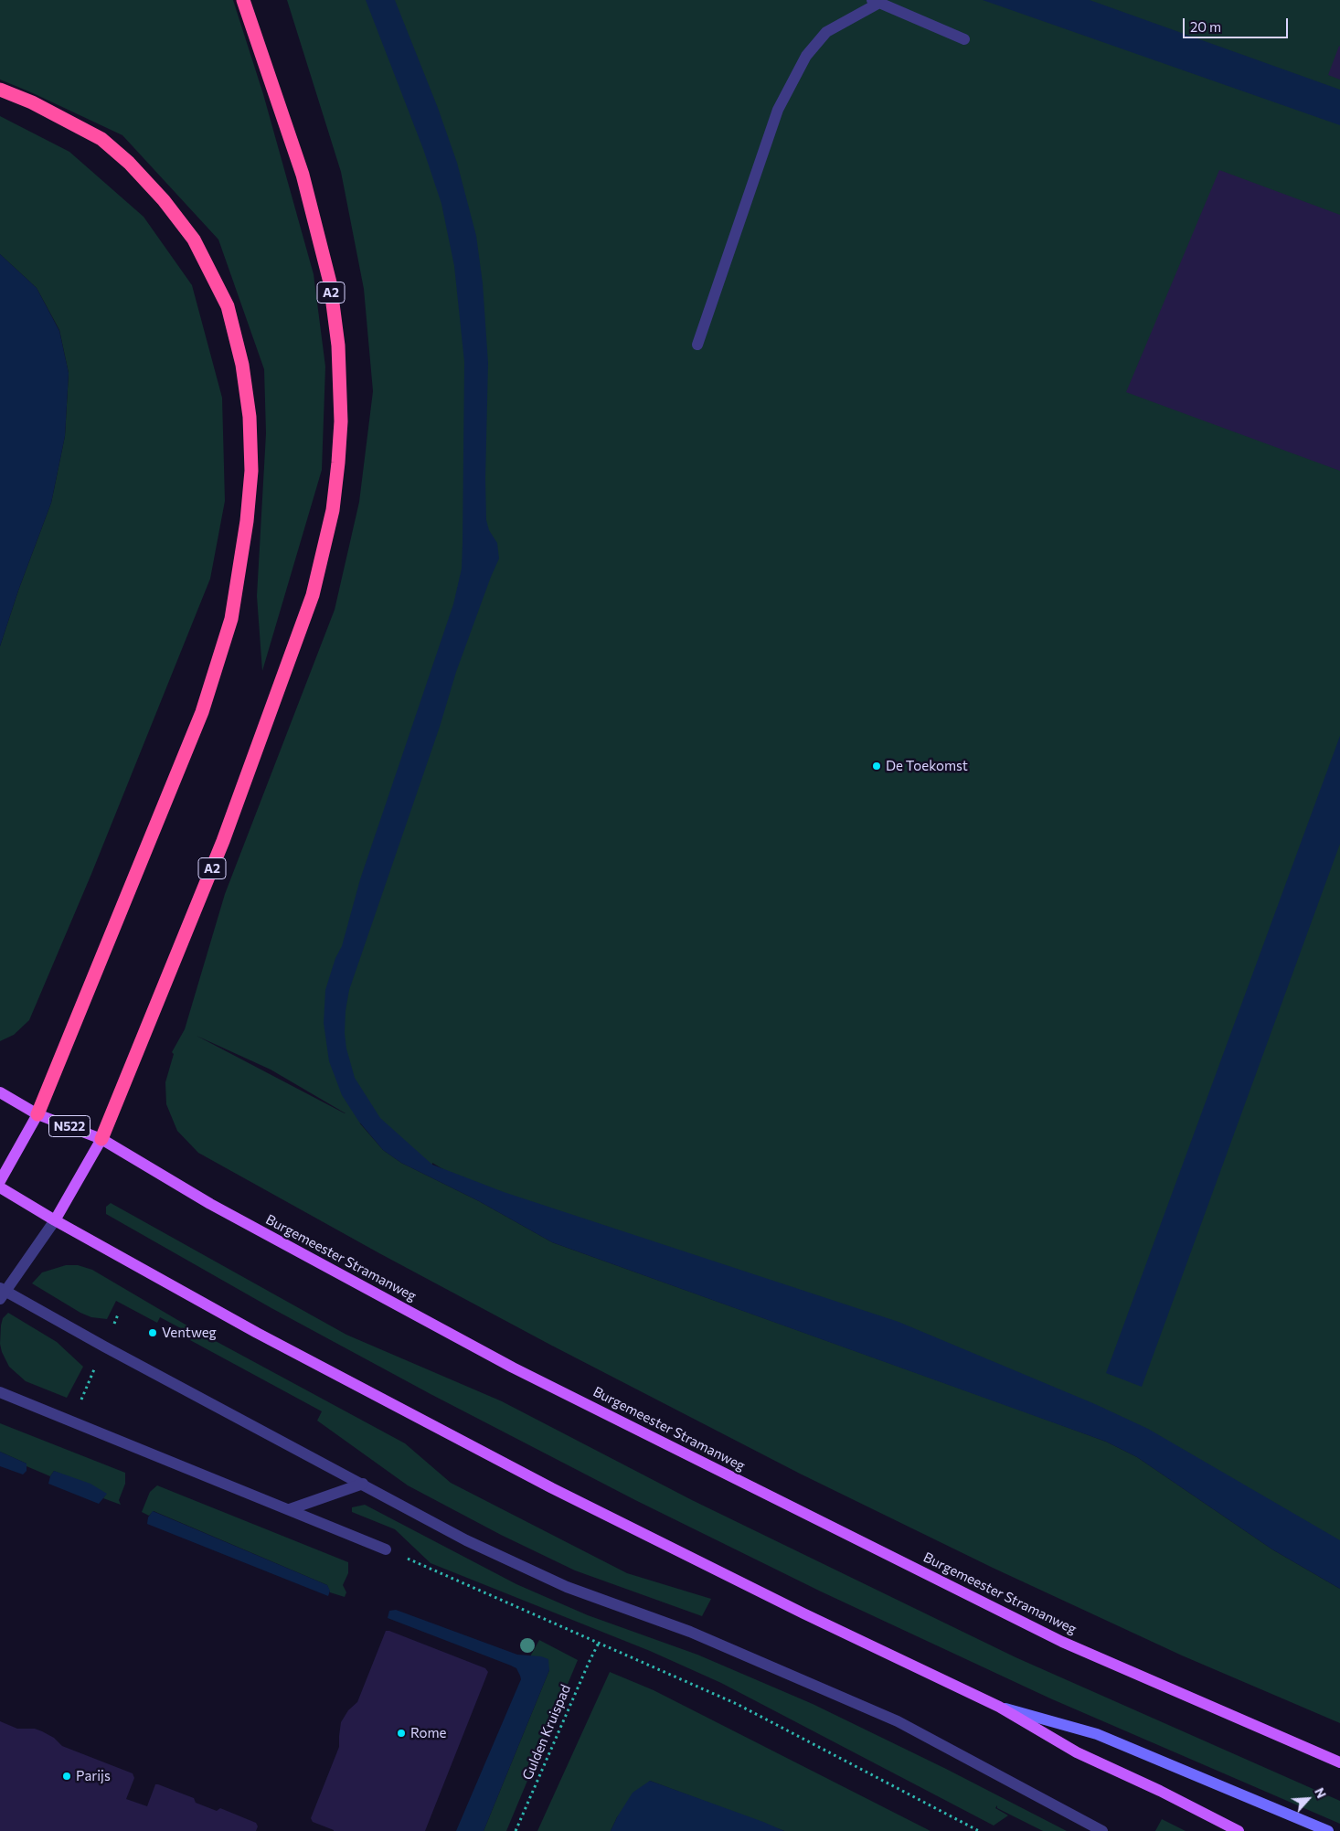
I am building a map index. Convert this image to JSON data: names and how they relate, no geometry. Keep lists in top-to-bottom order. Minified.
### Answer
{"streets":{"highway":["A2"],"main road":["N522","Burgemeester Stramanweg"],"path":["Gulden Kruispad"]},"crossings":[["A2","Burgemeester Stramanweg"]],"places":["De Toekomst","Ventweg","Rome","Parijs"],"scale_bar":"20 m","north":"top right"}
